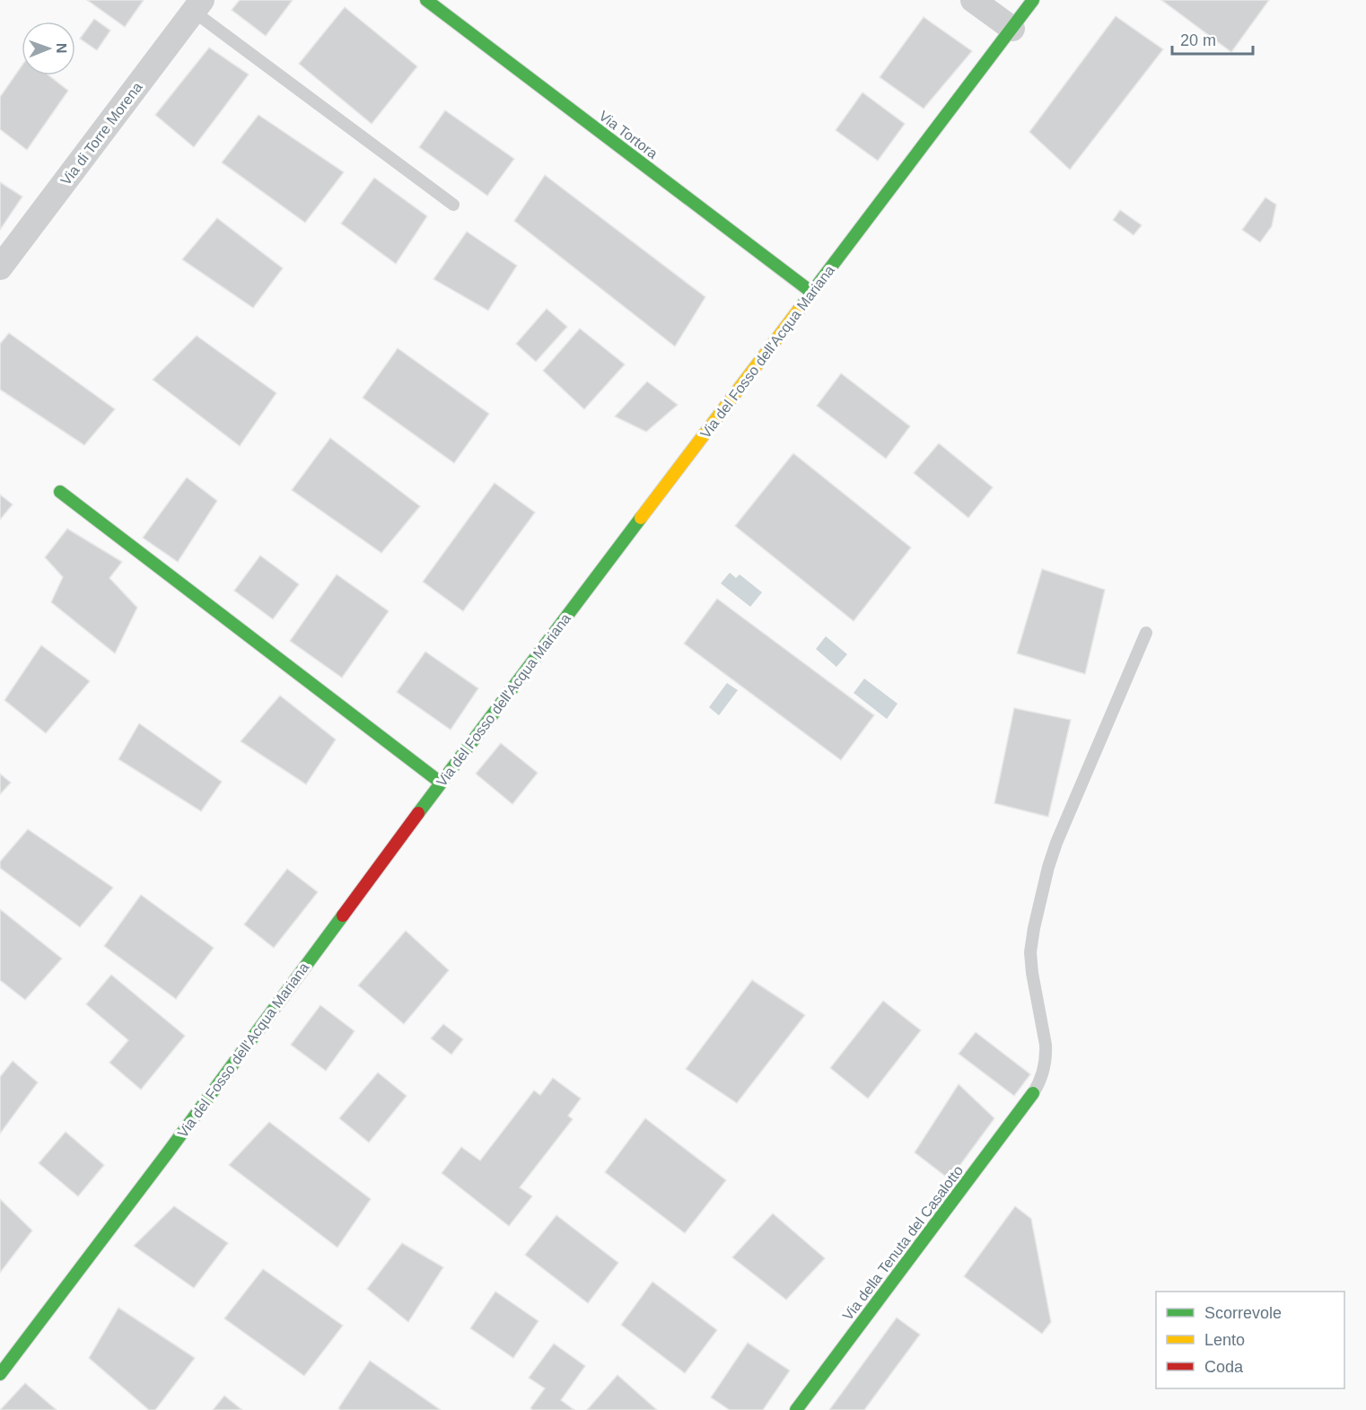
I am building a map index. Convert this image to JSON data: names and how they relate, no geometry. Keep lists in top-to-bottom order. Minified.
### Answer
{"streets":{"street":["Via di Torre Morena","Via Tortora","Via del Fosso dell'Acqua Mariana","Via della Tenuta del Casalotto"]},"crossings":[["Via Tortora","Via del Fosso dell'Acqua Mariana"]],"legend":["Scorrevole","Lento","Coda"],"scale_bar":"20 m","north":"right"}
